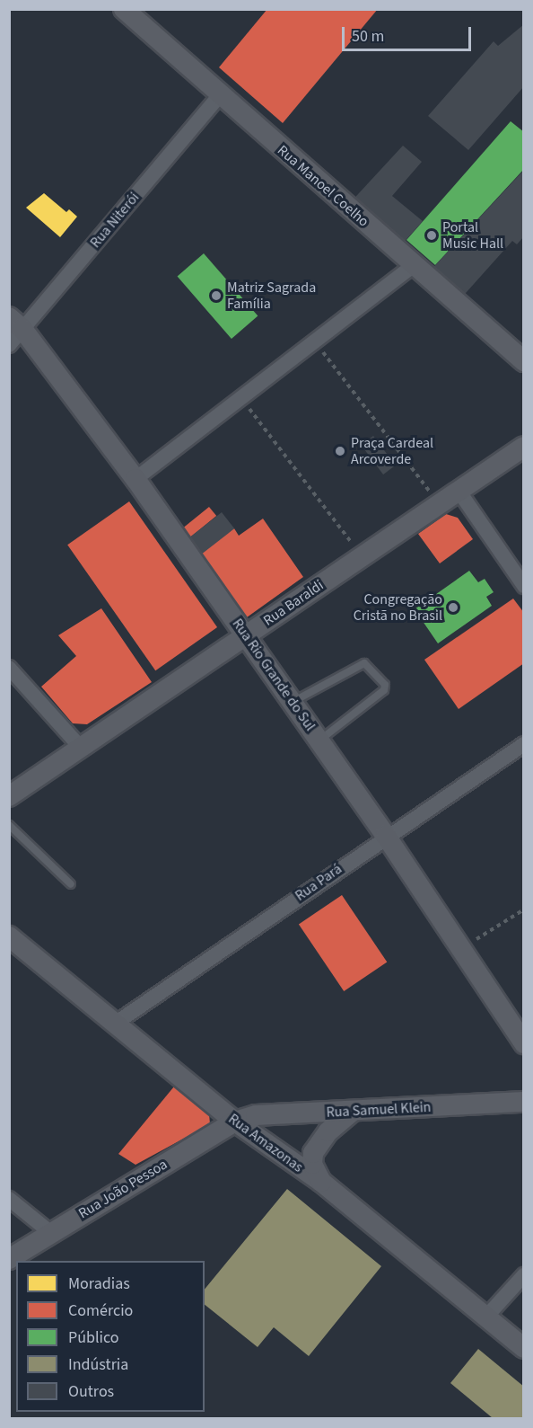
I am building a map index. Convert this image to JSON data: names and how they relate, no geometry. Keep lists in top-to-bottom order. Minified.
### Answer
{"streets":{"street":["Rua Manoel Coelho","Rua Niterói","Rua Baraldi","Rua Rio Grande do Sul","Rua Pará","Rua Samuel Klein","Rua Amazonas","Rua João Pessoa"]},"crossings":[["Rua Manoel Coelho","Rua Niterói"],["Rua Niterói","Rua Rio Grande do Sul"],["Rua Baraldi","Rua Rio Grande do Sul"],["Rua Rio Grande do Sul","Rua Pará"],["Rua Pará","Rua Amazonas"],["Rua Samuel Klein","Rua Amazonas"],["Rua Samuel Klein","Rua João Pessoa"],["Rua Amazonas","Rua João Pessoa"]],"places":["Portal Music Hall","Matriz Sagrada Família","Praça Cardeal Arcoverde","Congregação Cristã no Brasil"],"legend":["Moradias","Comércio","Público","Indústria","Outros"],"scale_bar":"50 m"}
